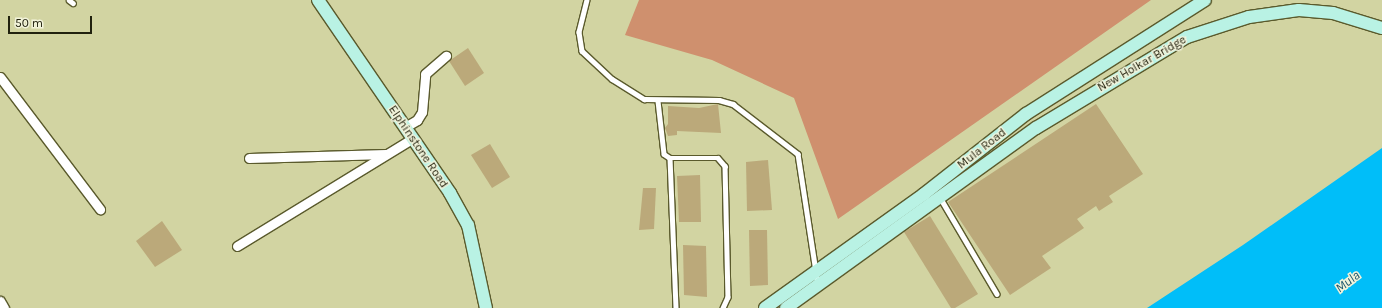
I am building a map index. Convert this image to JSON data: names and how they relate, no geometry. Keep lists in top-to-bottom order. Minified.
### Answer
{"streets":{"main road":["New Holkar Bridge","Elphinstone Road","Mula Road"]},"crossings":[["New Holkar Bridge","Mula Road"]],"water":["Mula"],"scale_bar":"50 m"}
